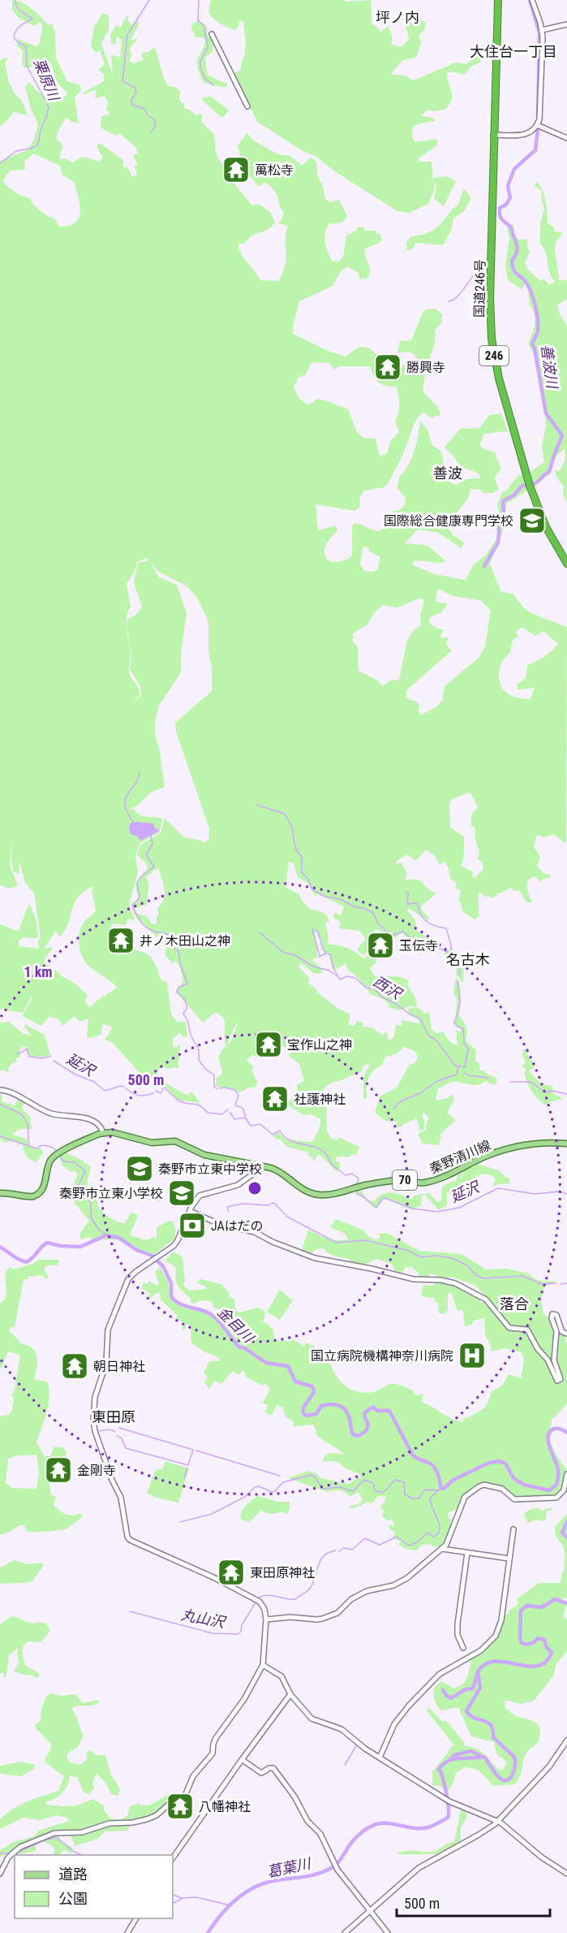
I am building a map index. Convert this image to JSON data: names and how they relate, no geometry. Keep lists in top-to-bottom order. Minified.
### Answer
{"streets":{"highway":["国道246号","246"],"main road":["秦野清川線","70"]},"districts":["坪ノ内","大住台一丁目","善波","名古木","落合","東田原"],"water":["栗原川","善波川","西沢","延沢","金目川","丸山沢","葛葉川"],"places":{"temple":["萬松寺","勝興寺","井ノ木田山之神","玉伝寺","宝作山之神","社護神社","朝日神社","金剛寺","東田原神社","八幡神社"],"school or university":["国際総合健康専門学校","秦野市立東中学校","秦野市立東小学校"],"bank":["JAはだの"],"hospital":["国立病院機構神奈川病院"]},"legend":["道路","公園"],"scale_bar":"500 m","rings":["1 km","500 m"]}
